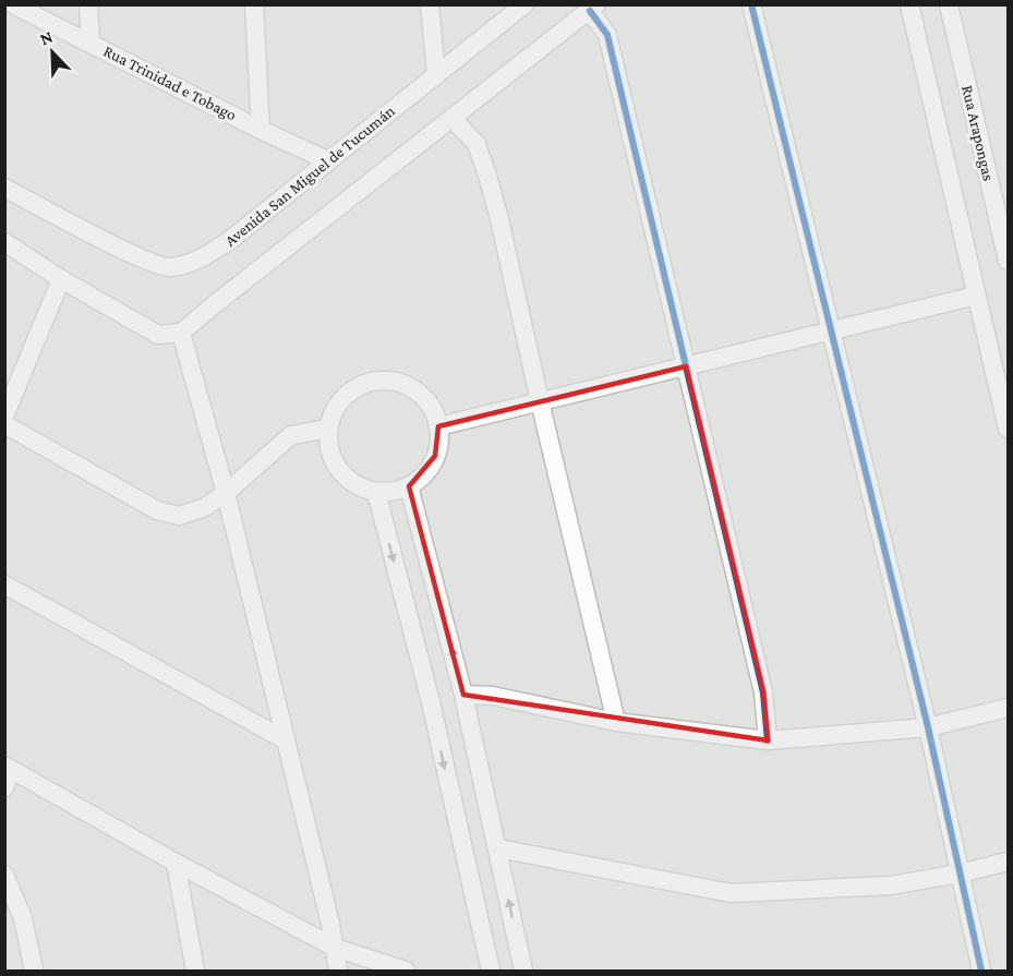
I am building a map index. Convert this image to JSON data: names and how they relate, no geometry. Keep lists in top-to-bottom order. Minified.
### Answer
{"streets":{"street":["Rua Trinidad e Tobago","Rua Arapongas","Avenida San Miguel de Tucumán"]},"crossings":[["Rua Trinidad e Tobago","Avenida San Miguel de Tucumán"]],"north":"top left"}
